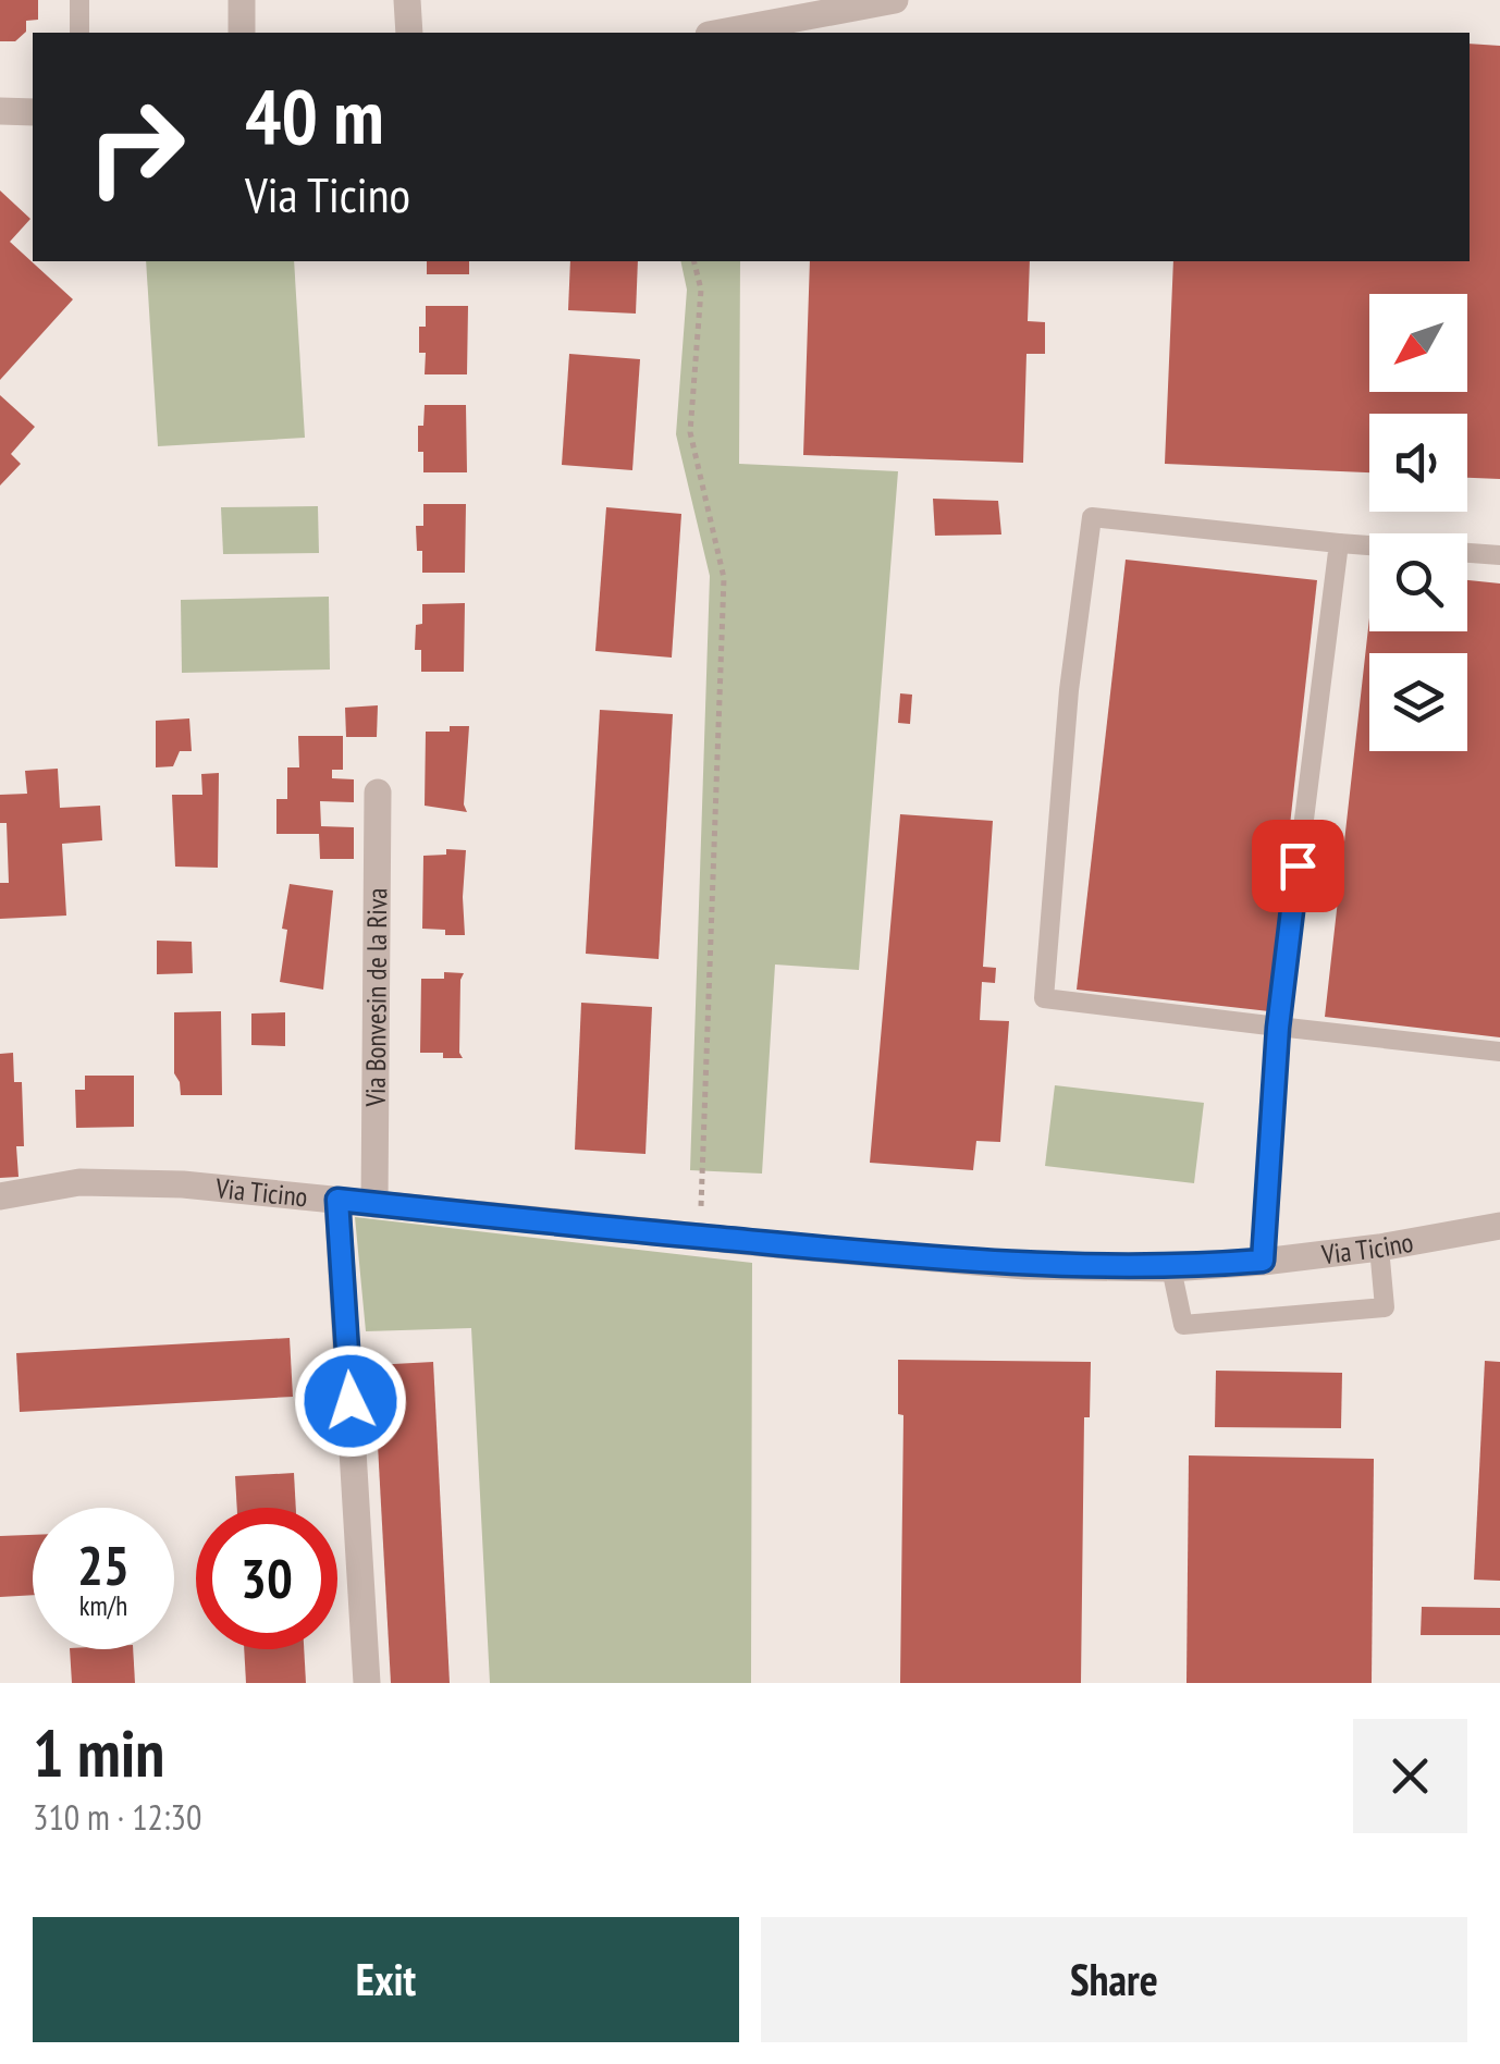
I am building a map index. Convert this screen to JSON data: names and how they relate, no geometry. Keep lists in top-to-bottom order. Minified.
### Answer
{"streets":{"street":["Via Bonvesin de la Riva","Via Ticino"]},"crossings":[["Via Bonvesin de la Riva","Via Ticino"]],"north":"bottom left","page":{"turn":["40 m","Via Ticino"],"speed":"25 km/h","limit":"30","heading":["1 min","310 m · 12:30"],"buttons":["Exit","Share"]}}
